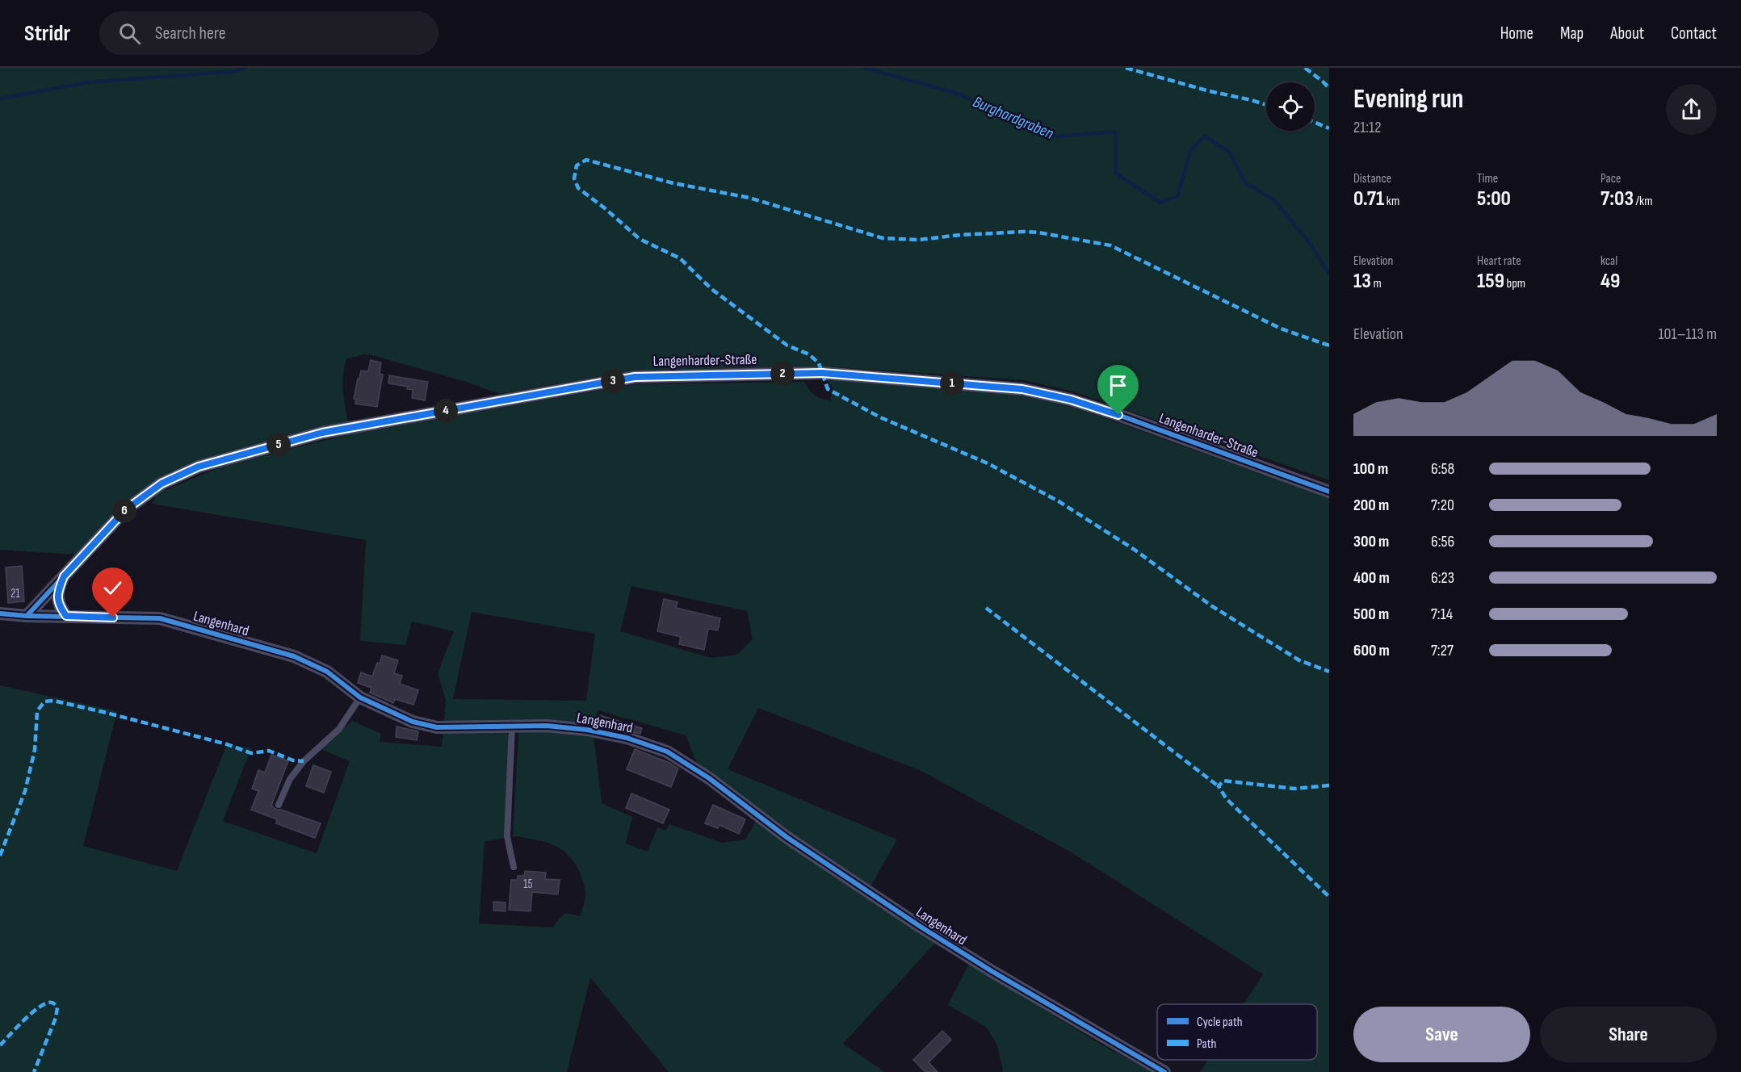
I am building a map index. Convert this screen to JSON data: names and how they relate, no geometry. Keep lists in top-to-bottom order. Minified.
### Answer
{"streets":{"street":["Langenharder-Straße","Langenhard"]},"water":["Burghardgraben"],"house_numbers":["21","15"],"legend":["Cycle path","Path"],"page":{"header":"Stridr","search":"Search here","nav":["Home","Map","About","Contact"],"heading":["Evening run","21:12"],"stats":[["Distance","0.71 km"],["Time","5:00"],["Pace","7:03 /km"],["Elevation","13 m"],["Heart rate","159 bpm"],["kcal","49"]],"chart":["Elevation","101–113 m"],"pins":["2","3","1","4","5","6"],"list":[{"name":"100 m","note":"6:58"},{"name":"200 m","note":"7:20"},{"name":"300 m","note":"6:56"},{"name":"400 m","note":"6:23"},{"name":"500 m","note":"7:14"},{"name":"600 m","note":"7:27"}],"buttons":["Save","Share"]}}
